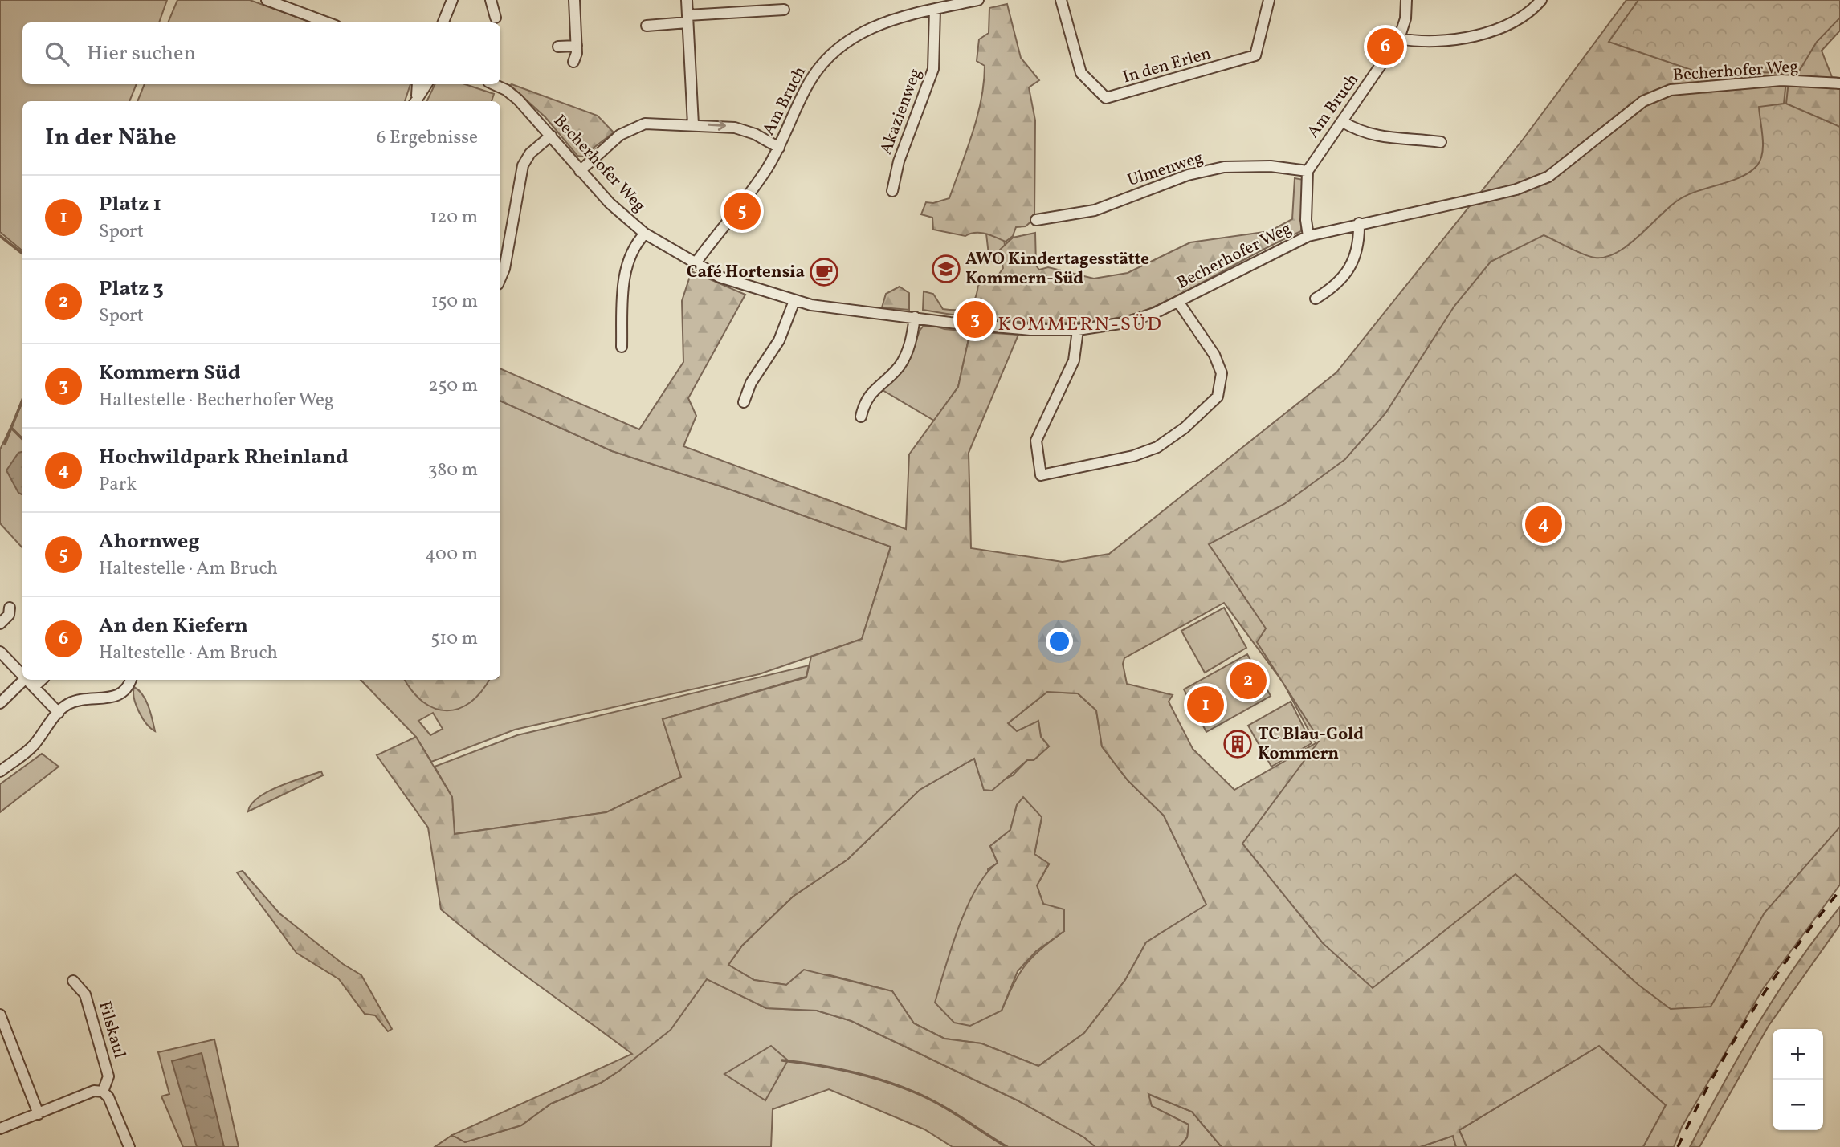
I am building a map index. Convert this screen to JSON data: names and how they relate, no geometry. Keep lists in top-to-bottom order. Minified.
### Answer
{"streets":{"street":["In den Erlen","Becherhofer Weg","Am Bruch","Akazienweg","Ulmenweg","Filskaul"]},"crossings":[["Becherhofer Weg","Am Bruch"],["Am Bruch","Akazienweg"],["Am Bruch","Ulmenweg"]],"districts":["KOMMERN-SÜD"],"places":{"school or university":["AWO Kindertagesstätte Kommern-Süd"],"cafe":["Café Hortensia"],"building":["TC Blau-Gold Kommern"]},"page":{"search":"Hier suchen","pins":["6","5","3","4","2","1"],"heading":["In der Nähe","6 Ergebnisse"],"list":[{"mark":"1","name":"Platz 1","note":"Sport","value":"120 m"},{"mark":"2","name":"Platz 3","note":"Sport","value":"150 m"},{"mark":"3","name":"Kommern Süd","note":"Haltestelle · Becherhofer Weg","value":"250 m"},{"mark":"4","name":"Hochwildpark Rheinland","note":"Park","value":"380 m"},{"mark":"5","name":"Ahornweg","note":"Haltestelle · Am Bruch","value":"400 m"},{"mark":"6","name":"An den Kiefern","note":"Haltestelle · Am Bruch","value":"510 m"}],"map_buttons":["+","−"]}}
